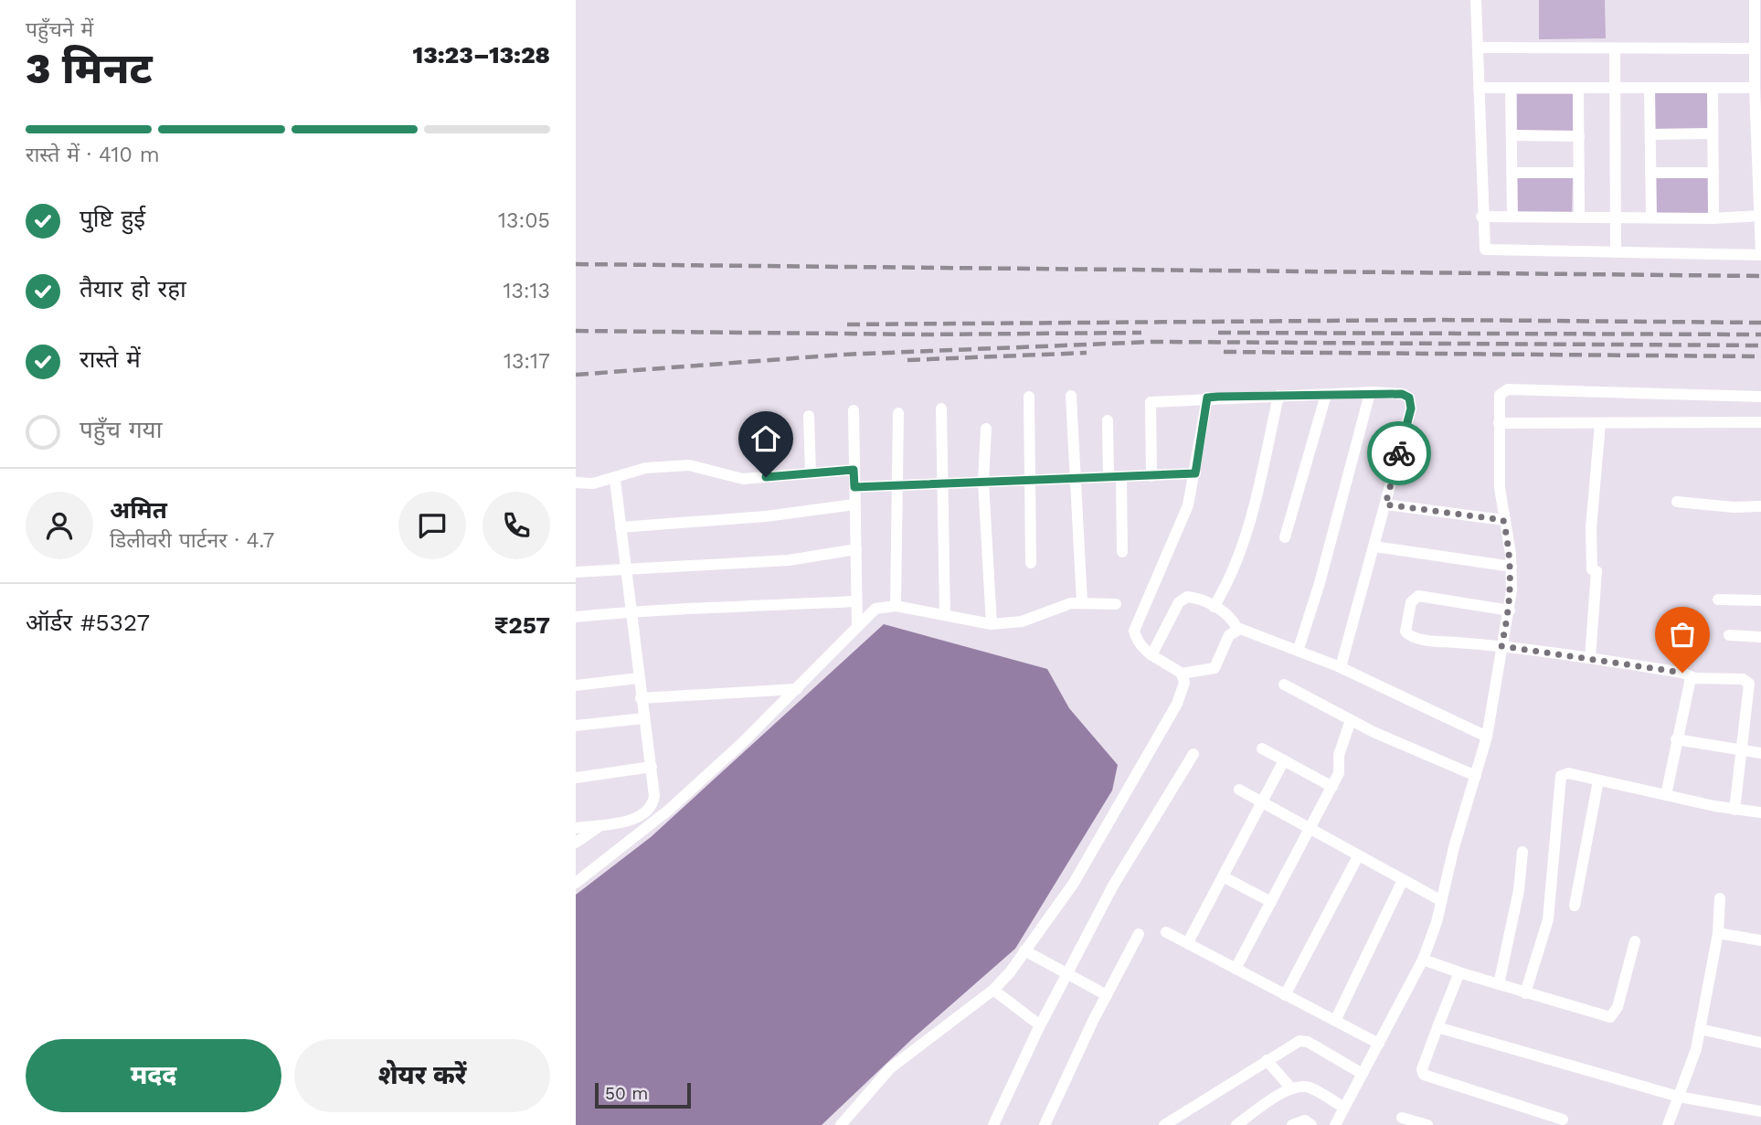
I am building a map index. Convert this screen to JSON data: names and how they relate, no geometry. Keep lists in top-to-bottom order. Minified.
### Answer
{"scale_bar":"50 m","page":{"heading":["3 मिनट","पहुँचने में","13:23–13:28"],"panel":["अमित","डिलीवरी पार्टनर · 4.7","ऑर्डर #5327","₹257"],"bar":"रास्ते में · 410 m","list":[["पुष्टि हुई","13:05"],["तैयार हो रहा","13:13"],["रास्ते में","13:17"],"पहुँच गया"],"buttons":["मदद","शेयर करें"],"scale":"50 m"}}
